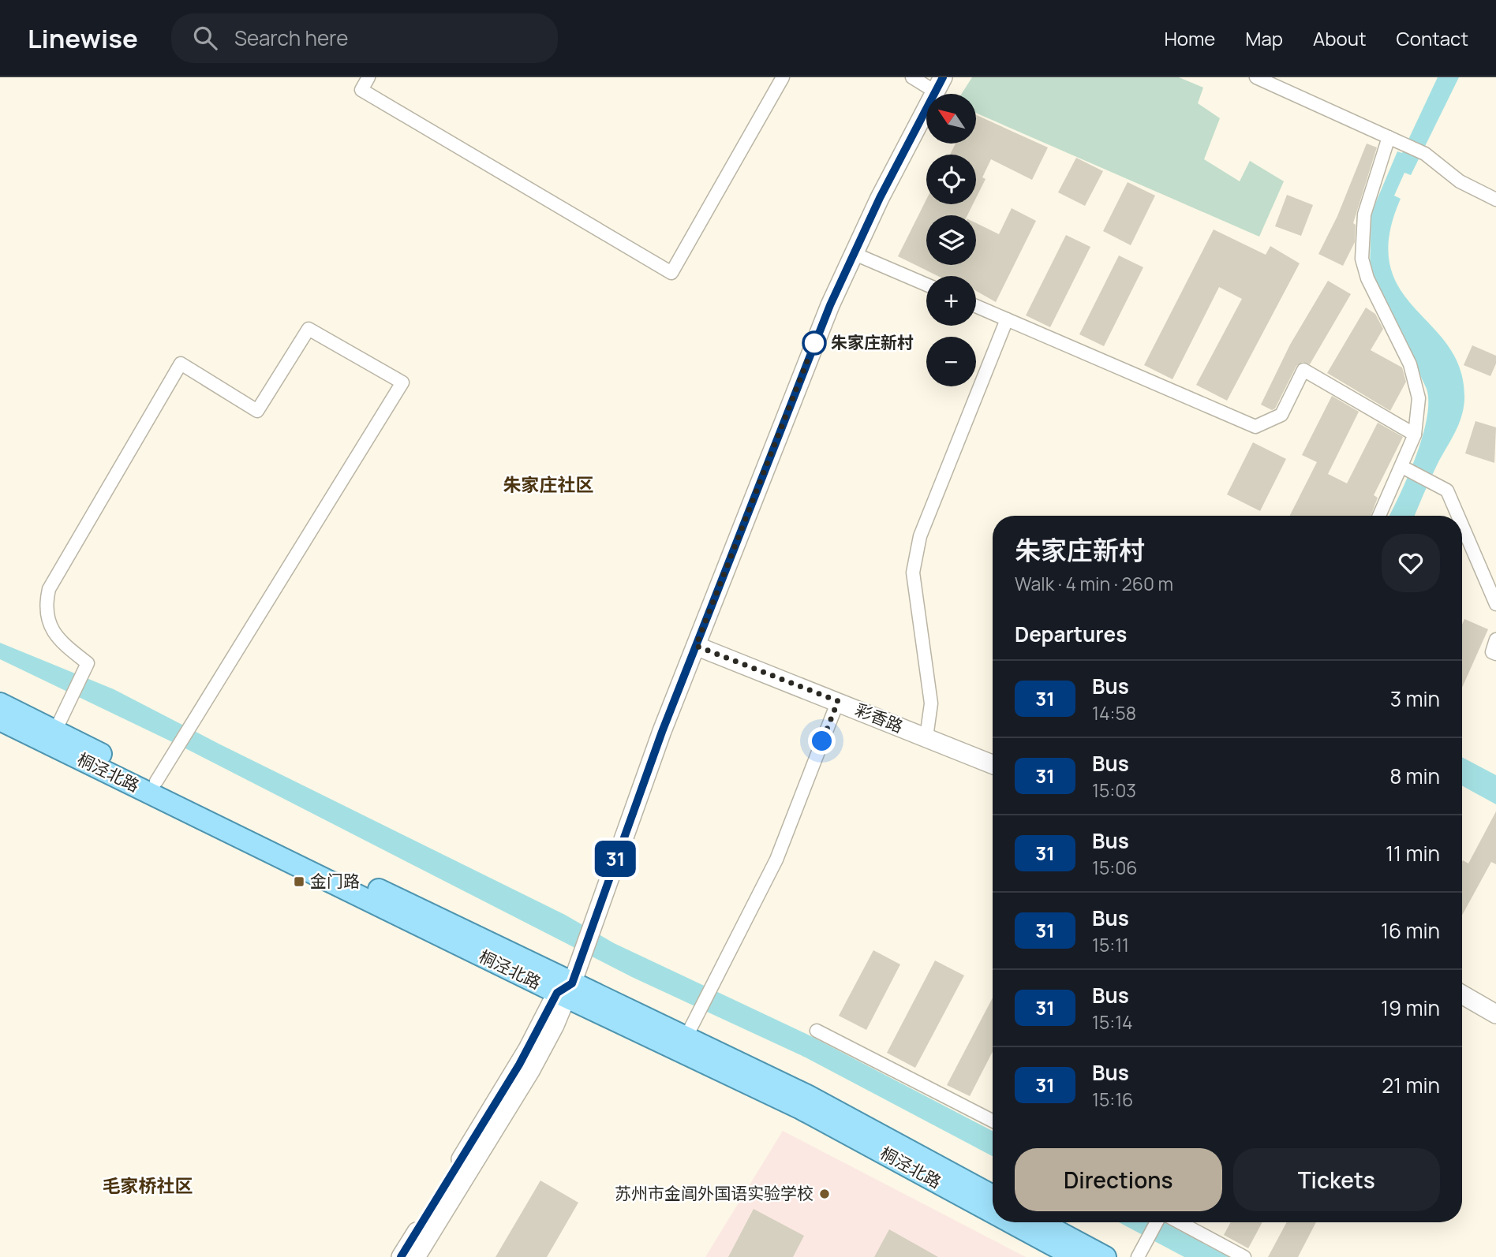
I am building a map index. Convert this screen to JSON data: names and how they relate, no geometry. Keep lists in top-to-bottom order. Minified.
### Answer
{"streets":{"main road":["彩香路","桐泾北路"]},"districts":["朱家庄社区","毛家桥社区"],"places":{"other":["朱家庄新村","苏州市金阊外国语实验学校"],"transit":["金门路"]},"lines":["bus line 31"],"north":"top left","page":{"header":"Linewise","search":"Search here","nav":["Home","Map","About","Contact"],"on_map":"31","map_buttons":["+","−"],"heading":[["朱家庄新村","Walk · 4 min · 260 m"],"Departures"],"list":[{"mark":"31","name":"Bus","note":"14:58","value":"3 min"},{"mark":"31","name":"Bus","note":"15:03","value":"8 min"},{"mark":"31","name":"Bus","note":"15:06","value":"11 min"},{"mark":"31","name":"Bus","note":"15:11","value":"16 min"},{"mark":"31","name":"Bus","note":"15:14","value":"19 min"},{"mark":"31","name":"Bus","note":"15:16","value":"21 min"}],"buttons":["Directions","Tickets"]}}
